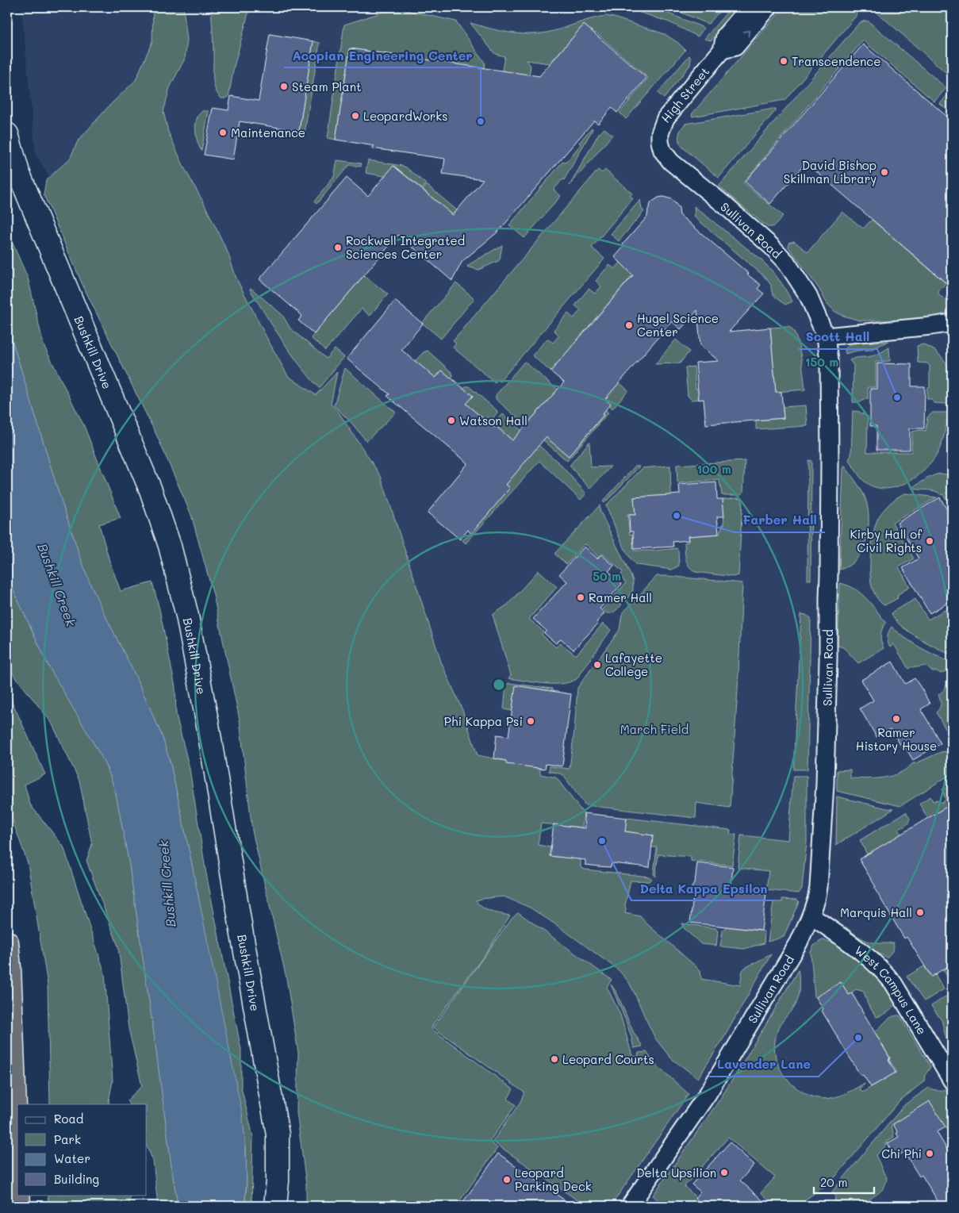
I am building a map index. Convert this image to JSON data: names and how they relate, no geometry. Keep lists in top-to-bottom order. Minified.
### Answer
{"streets":{"street":["High Street","Sullivan Road","Bushkill Drive","West Campus Lane"]},"crossings":[["High Street","Sullivan Road"],["Sullivan Road","West Campus Lane"]],"water":["Bushkill Creek"],"parks":["March Field"],"places":["Transcendence","Steam Plant","LeopardWorks","Acopian Engineering Center","Maintenance","David Bishop Skillman Library","Rockwell Integrated Sciences Center","Hugel Science Center","Scott Hall","Watson Hall","Farber Hall","Kirby Hall of Civil Rights","Ramer Hall","Lafayette College","Ramer History House","Phi Kappa Psi","Delta Kappa Epsilon","Marquis Hall","Lavender Lane","Leopard Courts","Chi Phi","Delta Upsilion","Leopard Parking Deck"],"legend":["Road","Park","Water","Building"],"scale_bar":"20 m","rings":["150 m","100 m","50 m"]}
